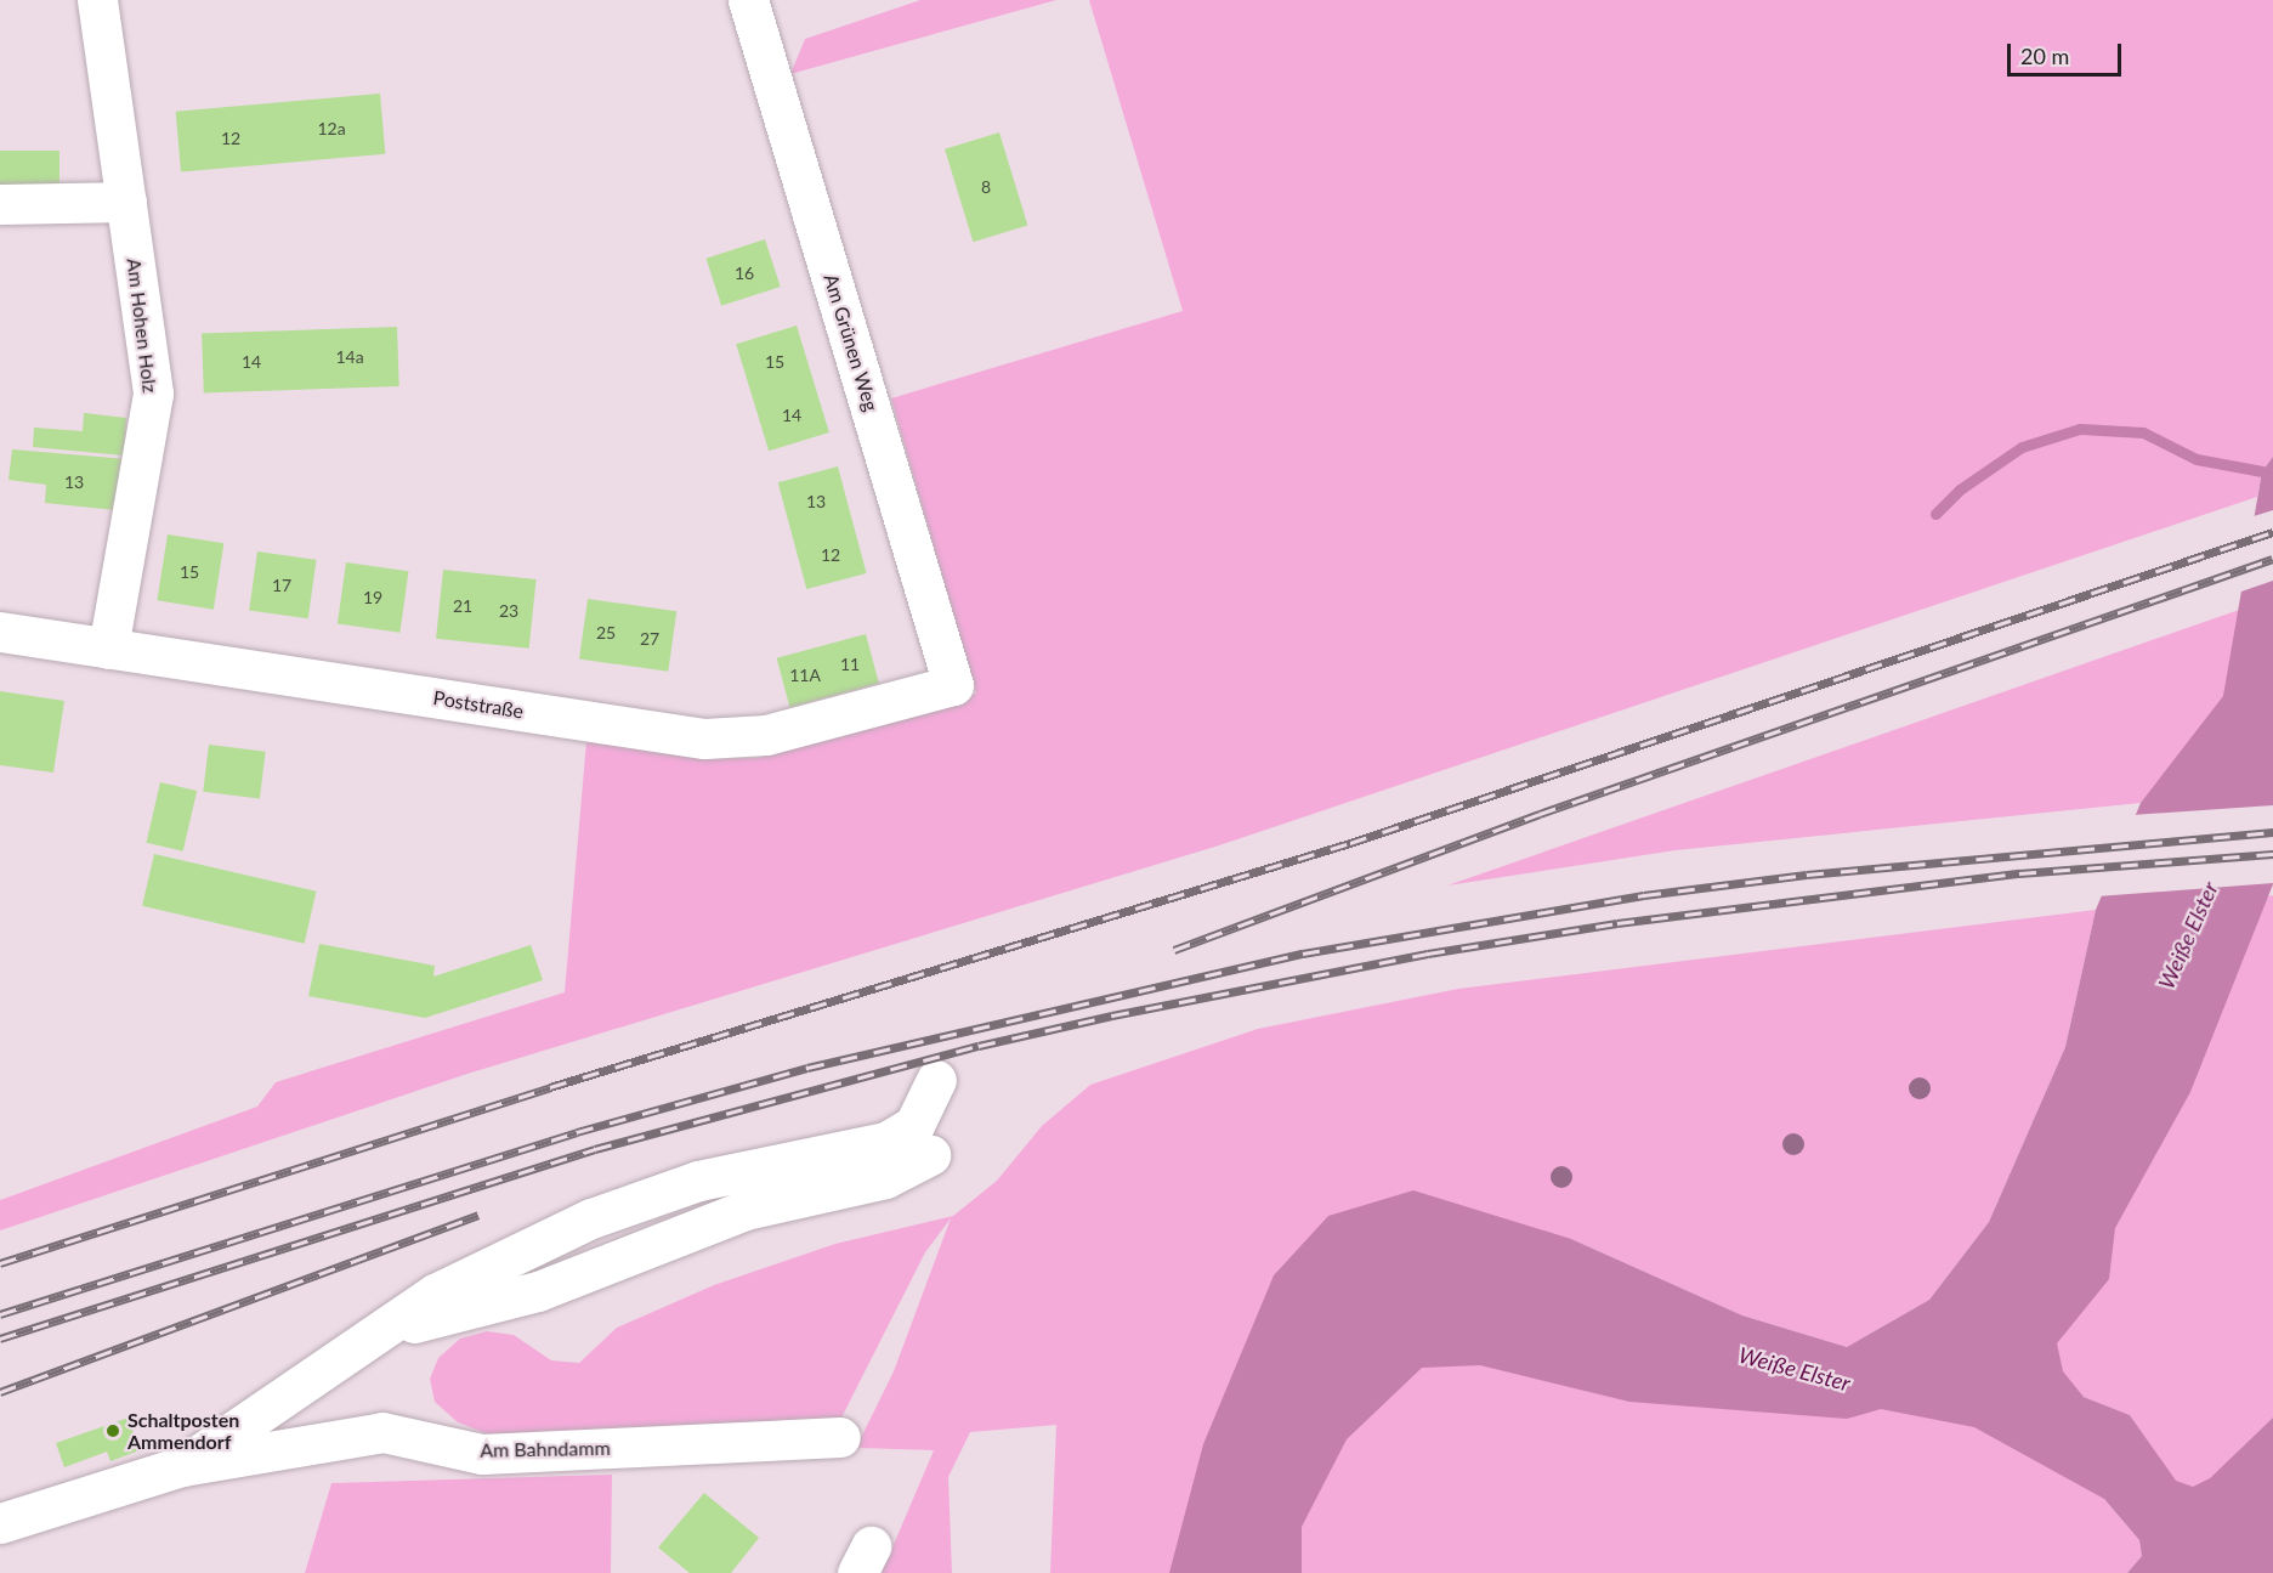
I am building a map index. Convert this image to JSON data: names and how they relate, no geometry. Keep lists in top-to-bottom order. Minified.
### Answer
{"streets":{"street":["Am Hohen Holz","Am Grünen Weg","Poststraße","Am Bahndamm"]},"crossings":[["Am Hohen Holz","Poststraße"],["Am Grünen Weg","Poststraße"]],"water":["Weiße Elster"],"places":["Schaltposten Ammendorf"],"house_numbers":["12a","12","8","16","14a","14","15","14","13","13","12","15","17","19","21","23","25","27","11","11A"],"scale_bar":"20 m"}
